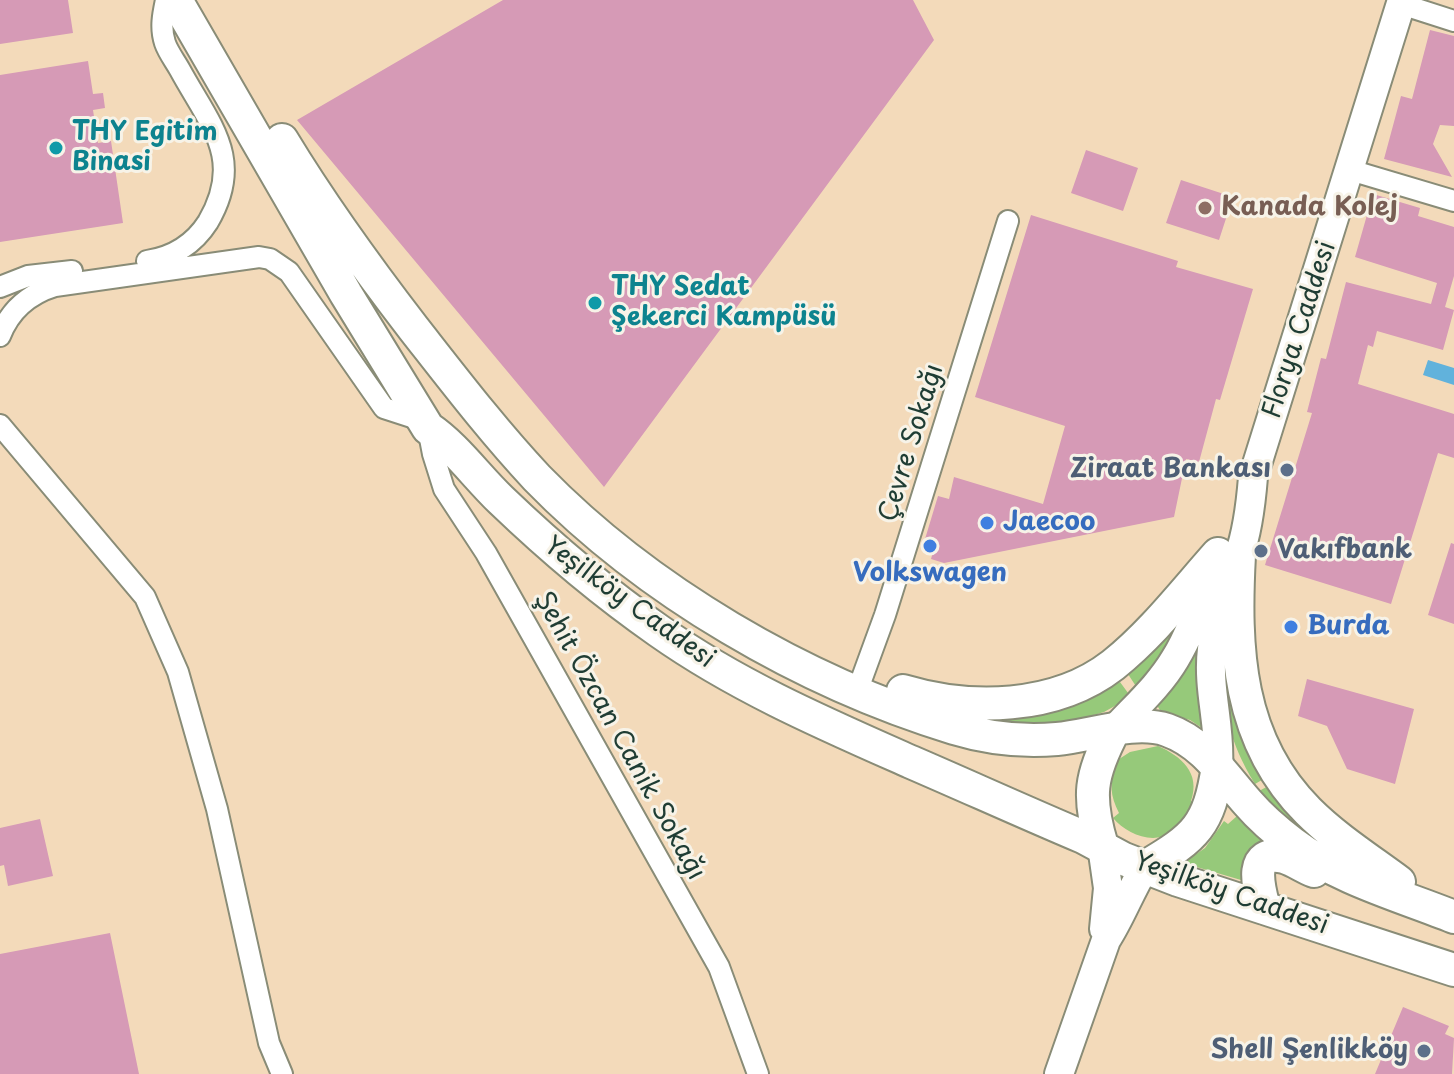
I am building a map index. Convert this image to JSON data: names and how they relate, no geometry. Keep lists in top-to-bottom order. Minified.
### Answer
{"streets":{"highway":["Yeşilköy Caddesi"],"main road":["Florya Caddesi"],"street":["Çevre Sokağı","Şehit Özcan Canik Sokağı"]},"crossings":[["Florya Caddesi","Yeşilköy Caddesi"],["Yeşilköy Caddesi","Şehit Özcan Canik Sokağı"]],"places":["THY Egitim Binasi","Kanada Kolej","THY Sedat Şekerci Kampüsü","Ziraat Bankası","Jaecoo","Volkswagen","Vakıfbank","Burda","Shell Şenlikköy"]}
